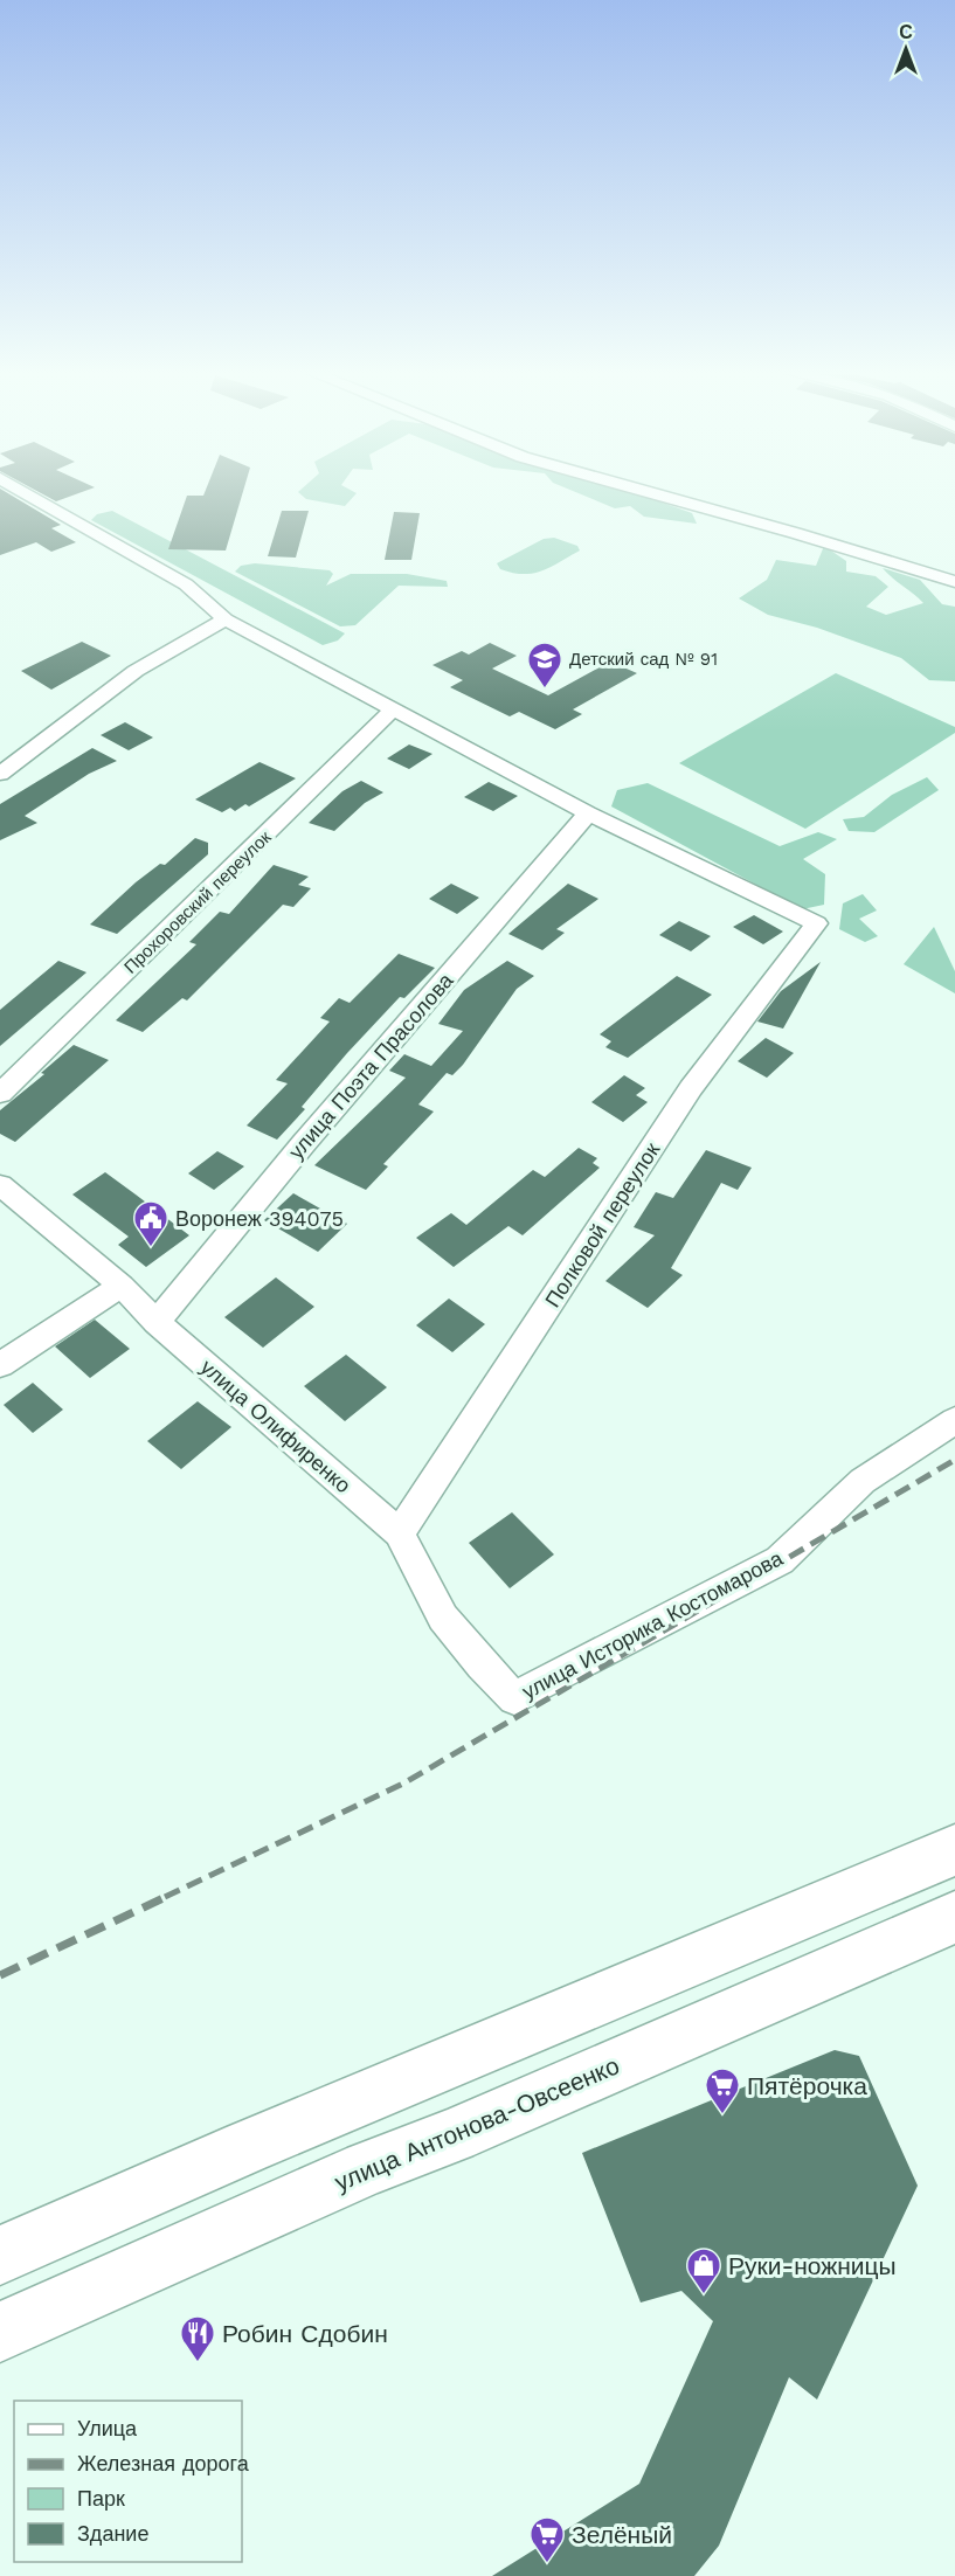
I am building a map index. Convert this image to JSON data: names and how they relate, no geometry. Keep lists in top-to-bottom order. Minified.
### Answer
{"streets":{"highway":["улица Антонова-Овсеенко"],"street":["Прохоровский переулок","улица Поэта Прасолова","Полковой переулок","улица Олифиренко","улица Историка Костомарова"]},"crossings":[["улица Поэта Прасолова","Полковой переулок"],["улица Поэта Прасолова","улица Олифиренко"],["Полковой переулок","улица Олифиренко"],["улица Олифиренко","улица Историка Костомарова"]],"places":{"school or university":["Детский сад № 91"],"public building":["Воронеж 394075"],"supermarket":["Пятёрочка","Зелёный"],"shop":["Руки-ножницы"],"restaurant":["Робин Сдобин"]},"legend":["Улица","Железная дорога","Парк","Здание"],"north":"top"}
